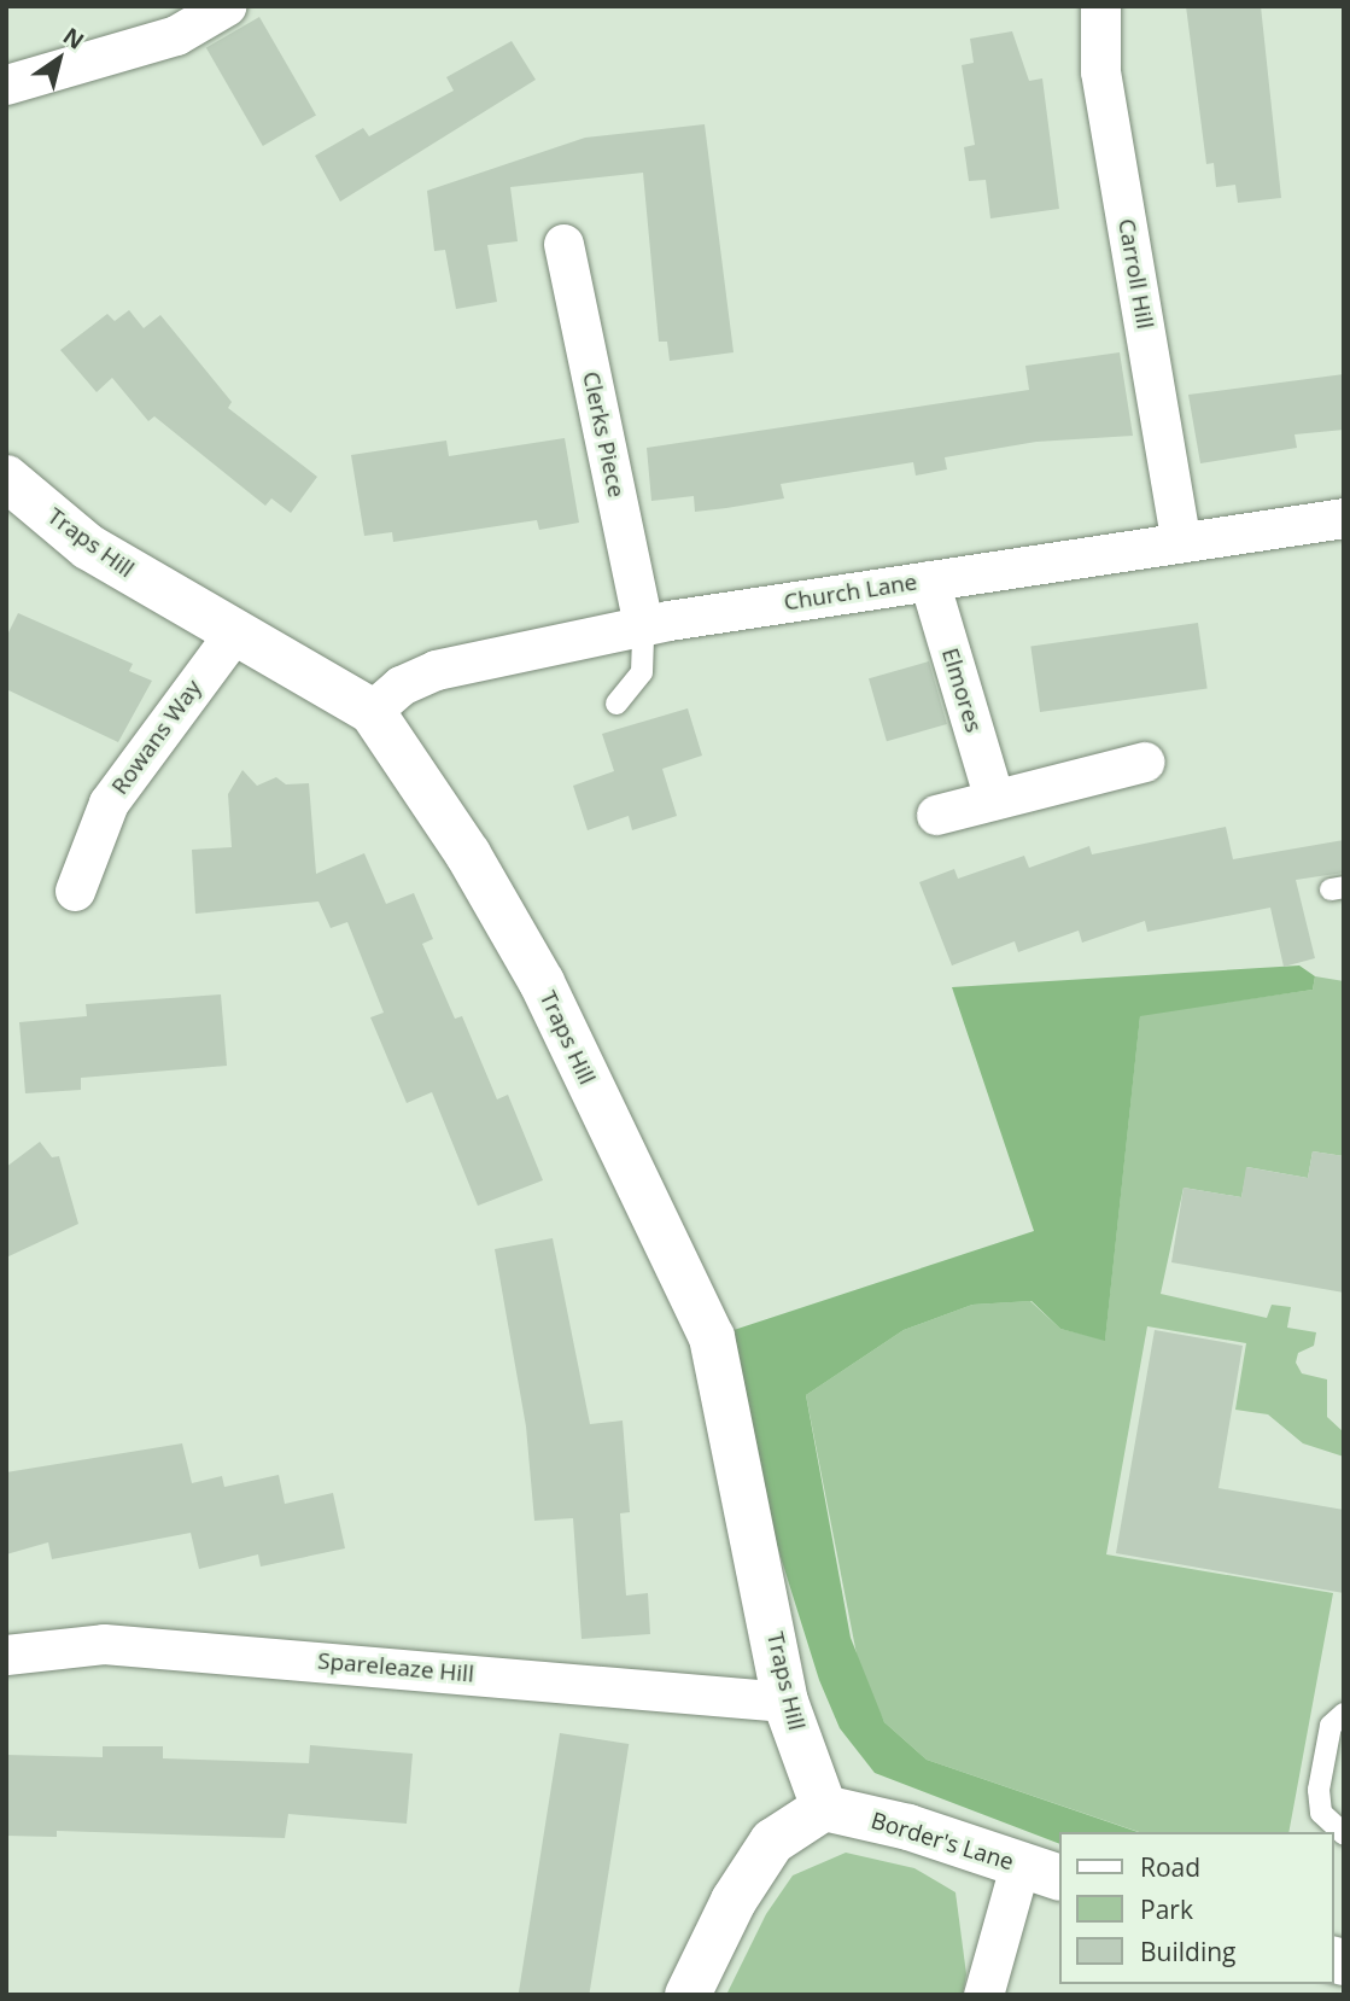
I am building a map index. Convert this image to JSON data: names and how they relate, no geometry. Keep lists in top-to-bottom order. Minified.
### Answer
{"streets":{"street":["Carroll Hill","Clerks Piece","Traps Hill","Church Lane","Elmores","Rowans Way","Spareleaze Hill","Border's Lane"]},"crossings":[["Carroll Hill","Church Lane"],["Clerks Piece","Church Lane"],["Traps Hill","Church Lane"],["Traps Hill","Rowans Way"],["Traps Hill","Spareleaze Hill"],["Traps Hill","Border's Lane"],["Church Lane","Elmores"]],"legend":["Road","Park","Building"],"north":"top right"}
